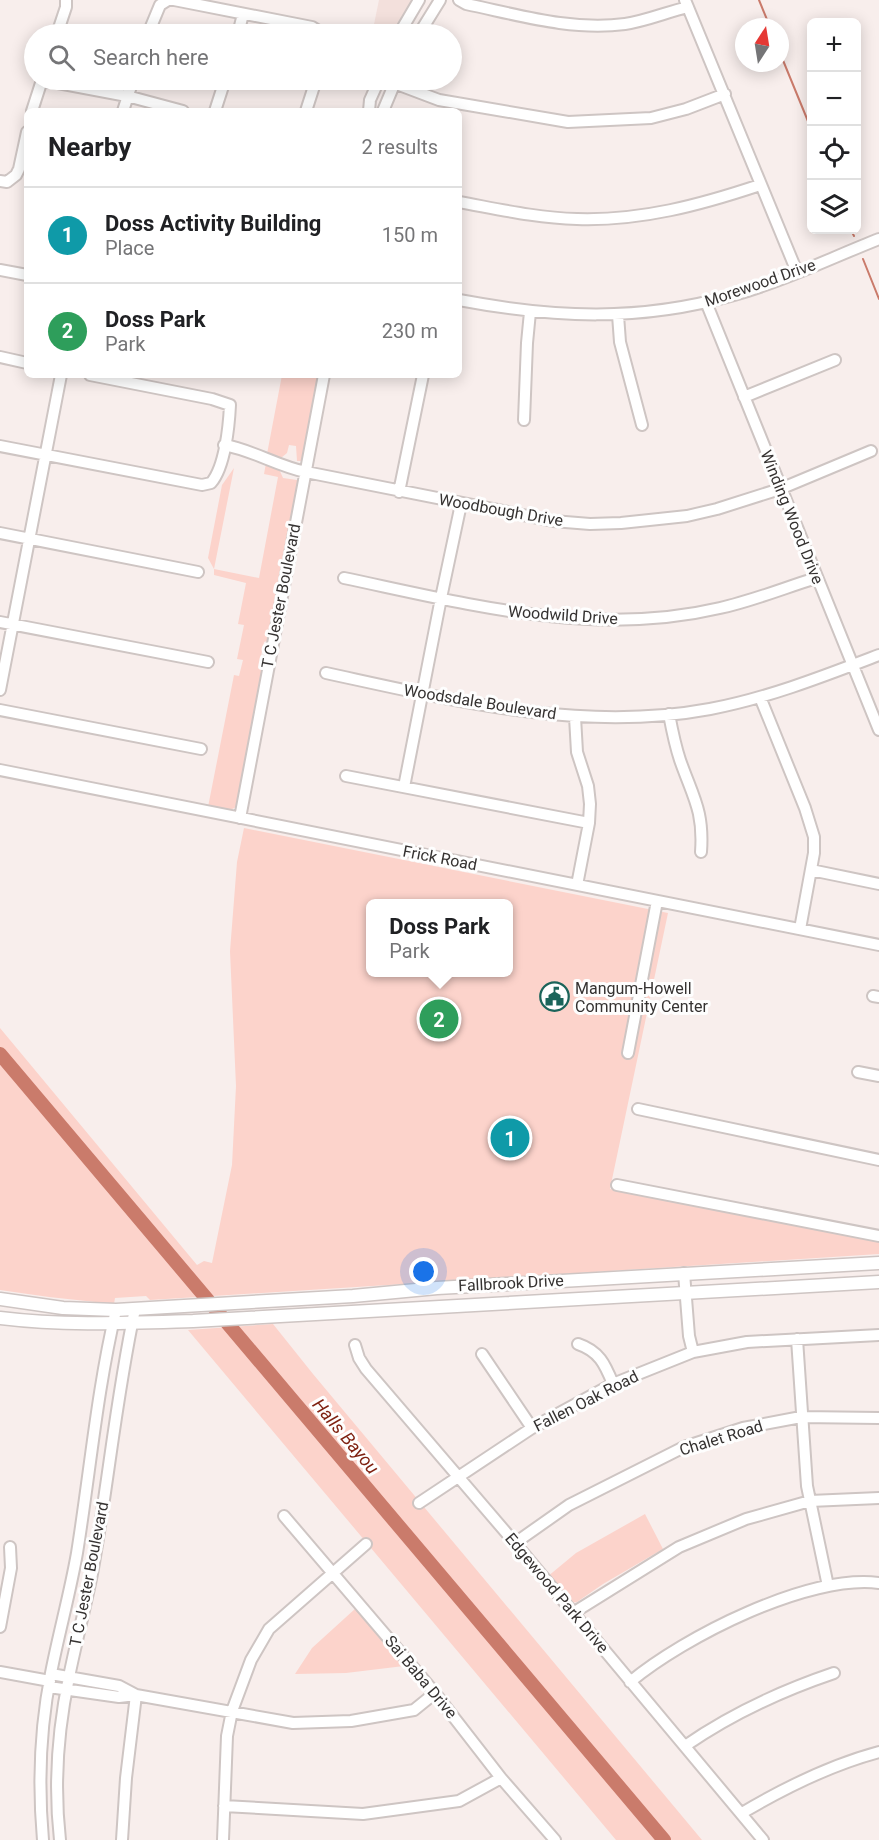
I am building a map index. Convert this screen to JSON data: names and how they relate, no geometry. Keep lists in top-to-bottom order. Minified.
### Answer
{"streets":{"main road":["Fallbrook Drive"],"street":["Morewood Drive","Woodbough Drive","Winding Wood Drive","T C Jester Boulevard","Woodwild Drive","Woodsdale Boulevard","Frick Road","Fallen Oak Road","Chalet Road","Edgewood Park Drive","Sai Baba Drive"]},"crossings":[["Morewood Drive","Winding Wood Drive"],["Woodbough Drive","Winding Wood Drive"],["Woodbough Drive","T C Jester Boulevard"],["Winding Wood Drive","Woodwild Drive"],["Winding Wood Drive","Woodsdale Boulevard"],["T C Jester Boulevard","Frick Road"],["T C Jester Boulevard","Fallbrook Drive"],["Fallen Oak Road","Edgewood Park Drive"],["Chalet Road","Edgewood Park Drive"]],"water":["Halls Bayou"],"places":{"public building":["Mangum-Howell Community Center"]},"north":"top","page":{"map_buttons":["+","−"],"search":"Search here","heading":["Nearby","2 results"],"list":[{"mark":"1","name":"Doss Activity Building","note":"Place","value":"150 m"},{"mark":"2","name":"Doss Park","note":"Park","value":"230 m"}],"popup":["Doss Park","Park"],"pins":["2","1"]}}
